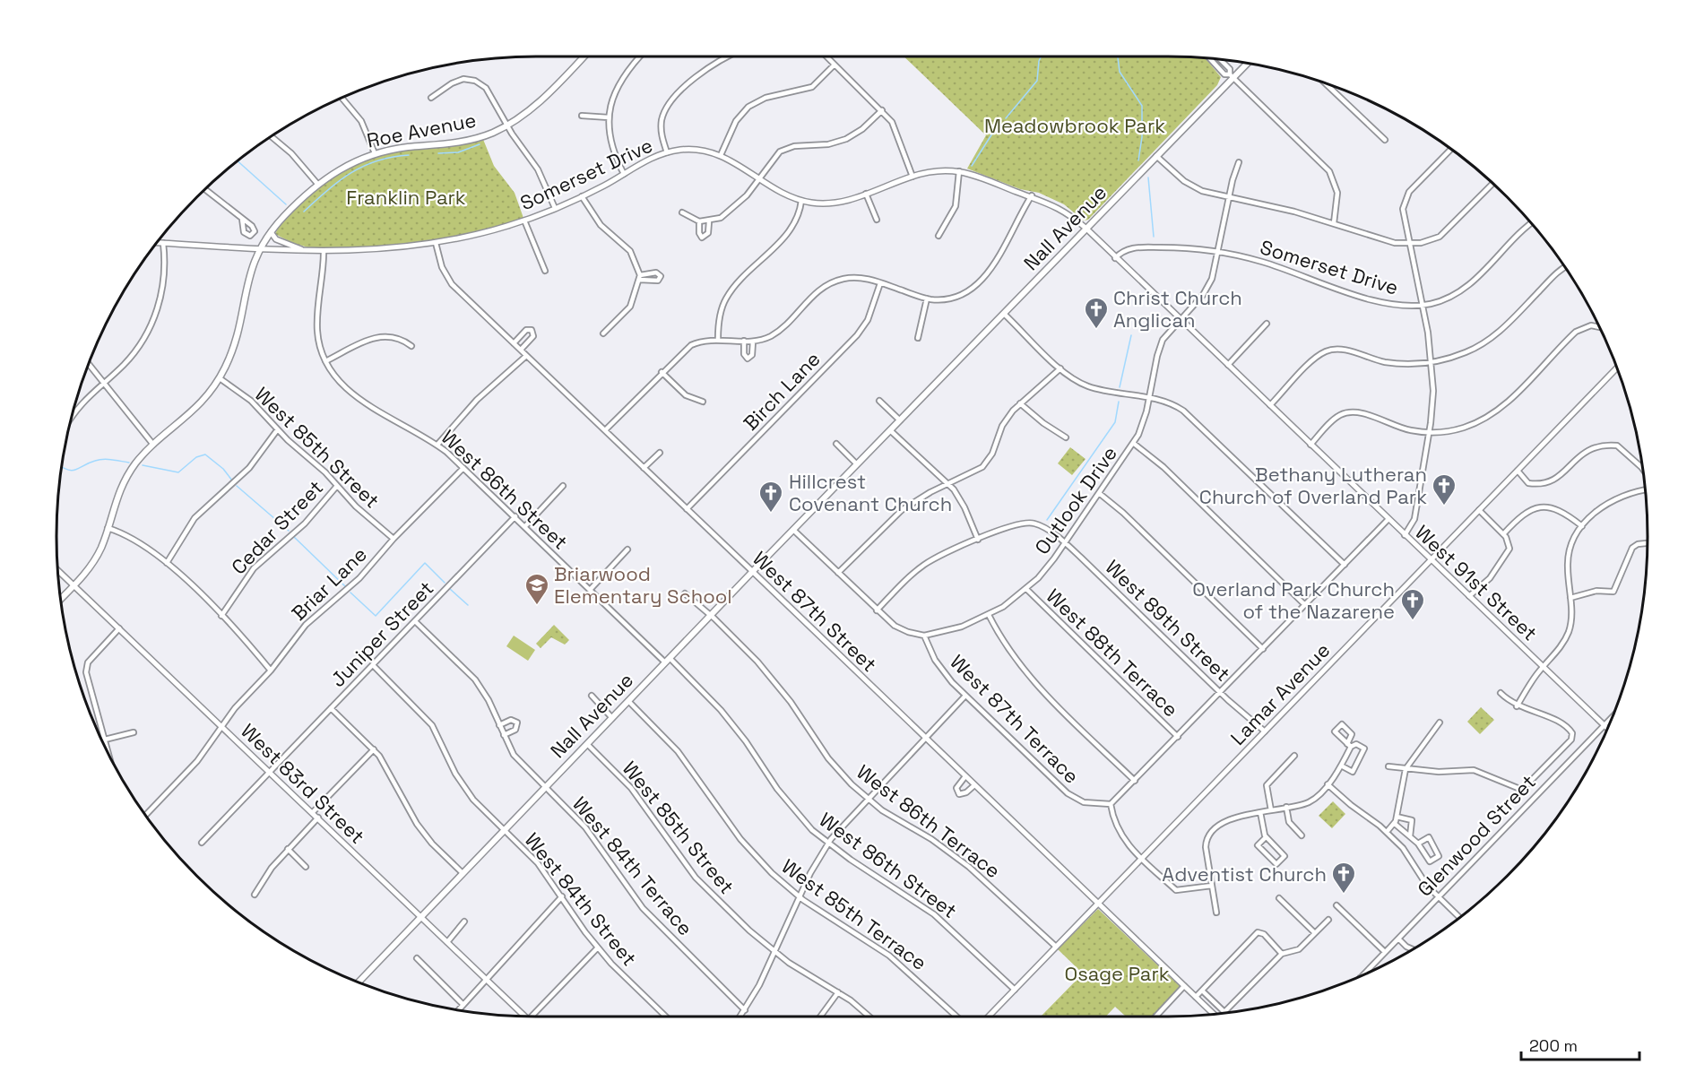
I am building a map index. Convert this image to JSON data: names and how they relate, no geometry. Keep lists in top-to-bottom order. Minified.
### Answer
{"streets":{"main road":["Roe Avenue","Nall Avenue"],"street":["Somerset Drive","Birch Lane","West 85th Street","West 86th Street","Outlook Drive","Cedar Street","West 91st Street","Briar Lane","West 87th Street","West 89th Street","Juniper Street","West 88th Terrace","Lamar Avenue","West 87th Terrace","West 83rd Street","West 86th Terrace","Glenwood Street","West 84th Terrace","West 84th Street","West 85th Terrace"]},"crossings":[["Roe Avenue","Somerset Drive"],["Roe Avenue","West 85th Street"],["Roe Avenue","West 83rd Street"],["Somerset Drive","Nall Avenue"],["Somerset Drive","West 86th Street"],["Somerset Drive","Outlook Drive"],["Somerset Drive","West 91st Street"],["Somerset Drive","West 87th Street"],["Nall Avenue","West 85th Street"],["Nall Avenue","West 86th Street"],["Nall Avenue","West 91st Street"],["Nall Avenue","West 87th Street"],["Nall Avenue","West 83rd Street"],["Nall Avenue","West 86th Terrace"],["Nall Avenue","West 84th Terrace"],["Nall Avenue","West 84th Street"],["Nall Avenue","West 85th Terrace"],["Birch Lane","West 87th Street"],["West 85th Street","Cedar Street"],["West 85th Street","Briar Lane"],["West 86th Street","Briar Lane"],["West 86th Street","Juniper Street"],["West 86th Street","Lamar Avenue"],["Outlook Drive","West 91st Street"],["Outlook Drive","West 89th Street"],["Outlook Drive","West 88th Terrace"],["Outlook Drive","West 87th Terrace"],["West 91st Street","Lamar Avenue"],["West 91st Street","Glenwood Street"],["Briar Lane","West 83rd Street"],["West 87th Street","Lamar Avenue"],["West 89th Street","Lamar Avenue"],["Juniper Street","West 83rd Street"],["Juniper Street","West 84th Terrace"],["Juniper Street","West 84th Street"],["Lamar Avenue","West 86th Terrace"]],"parks":["Meadowbrook Park","Franklin Park","Osage Park"],"places":{"church":["Christ Church Anglican","Bethany Lutheran Church of Overland Park","Hillcrest Covenant Church","Overland Park Church of the Nazarene","Adventist Church"],"school or university":["Briarwood Elementary School"]},"scale_bar":"200 m"}
